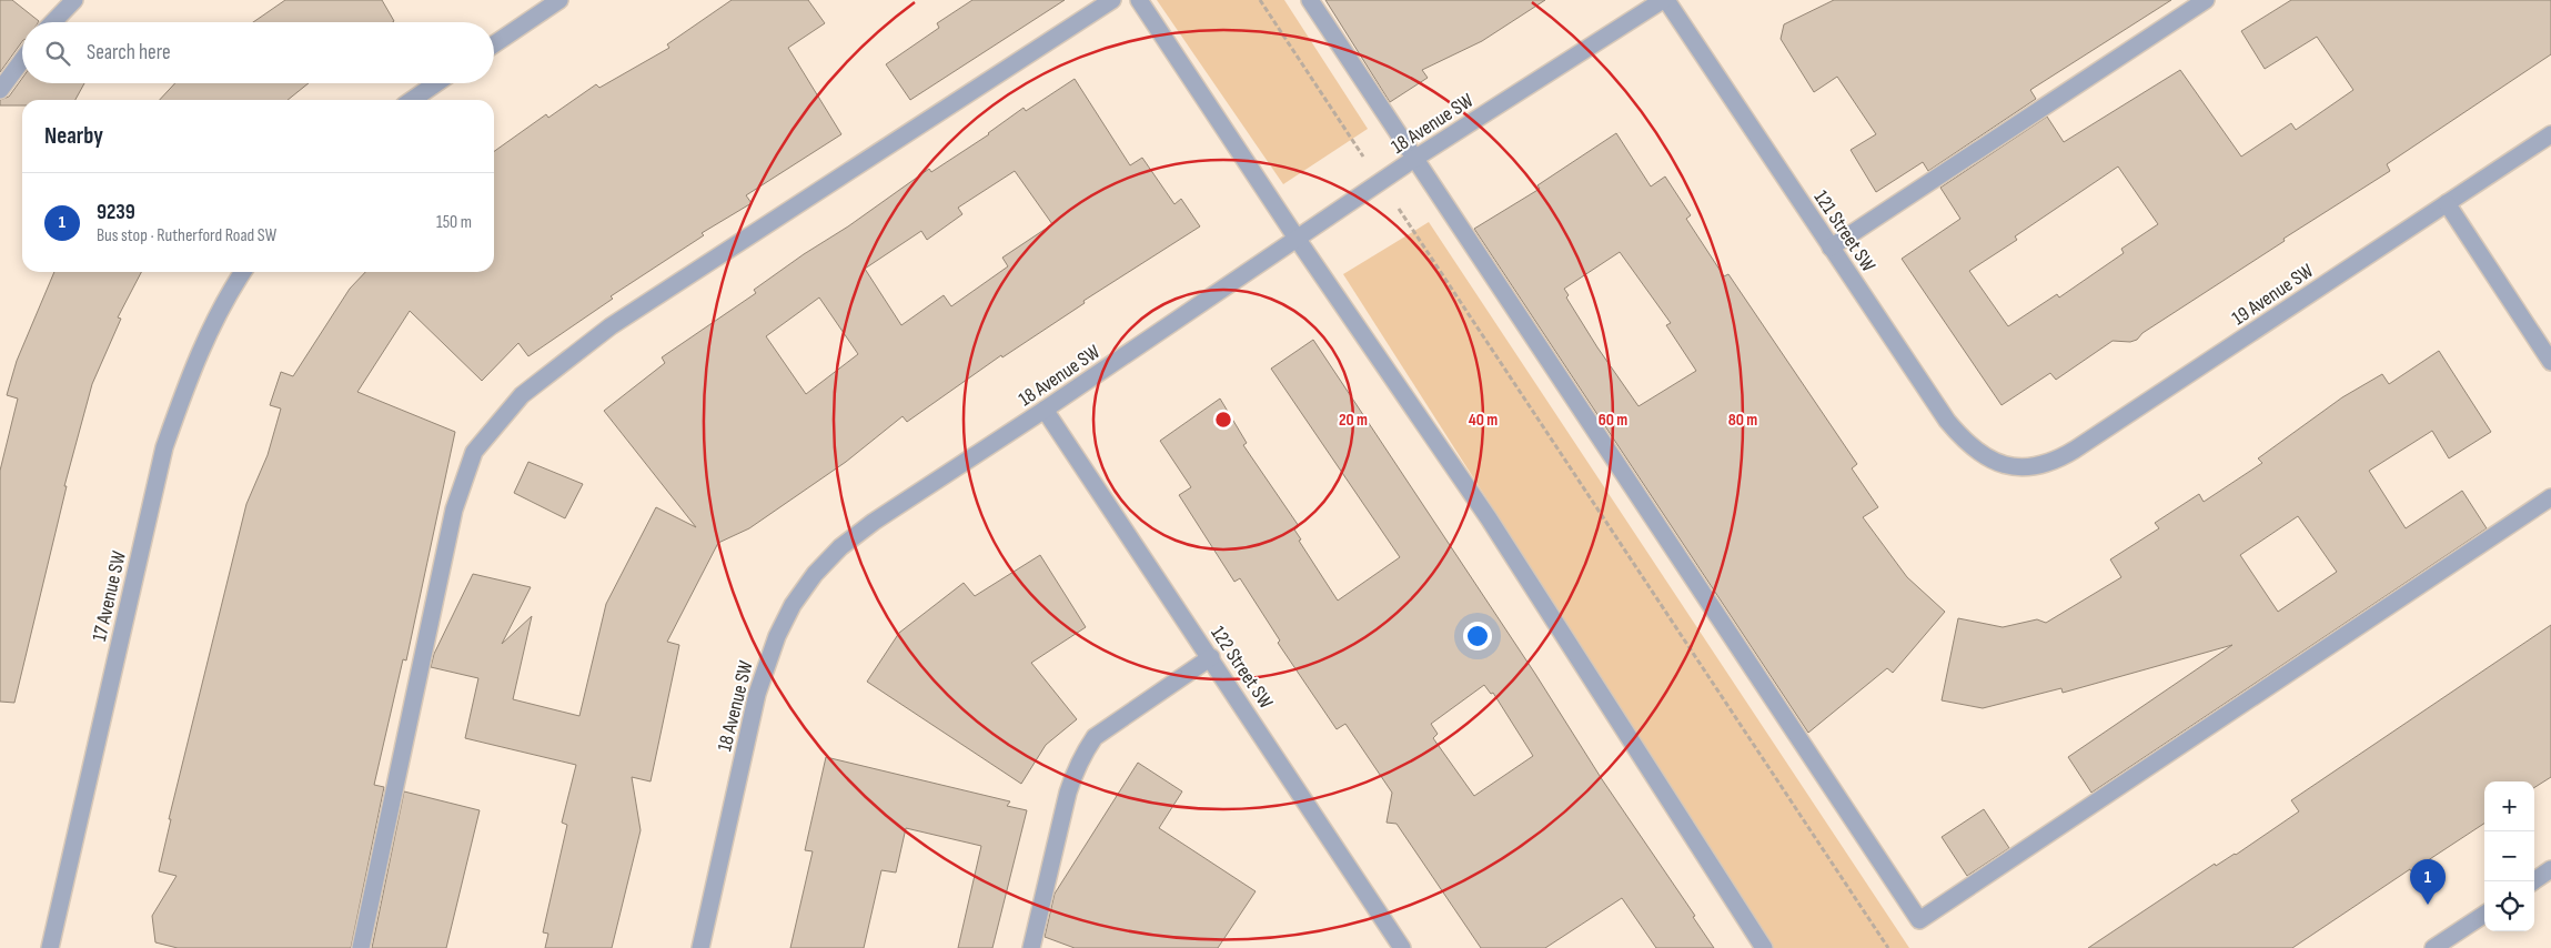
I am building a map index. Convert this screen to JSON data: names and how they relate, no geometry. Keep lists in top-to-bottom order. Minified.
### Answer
{"streets":{"street":["18 Avenue SW","121 Street SW","19 Avenue SW","17 Avenue SW","122 Street SW"]},"crossings":[["18 Avenue SW","121 Street SW"],["18 Avenue SW","122 Street SW"],["121 Street SW","19 Avenue SW"]],"page":{"search":"Search here","heading":"Nearby","list":[{"mark":"1","name":"9239","note":"Bus stop · Rutherford Road SW","value":"150 m"}],"map_buttons":["+","−"],"pins":"1"},"rings":["20 m","40 m","60 m","80 m"]}
